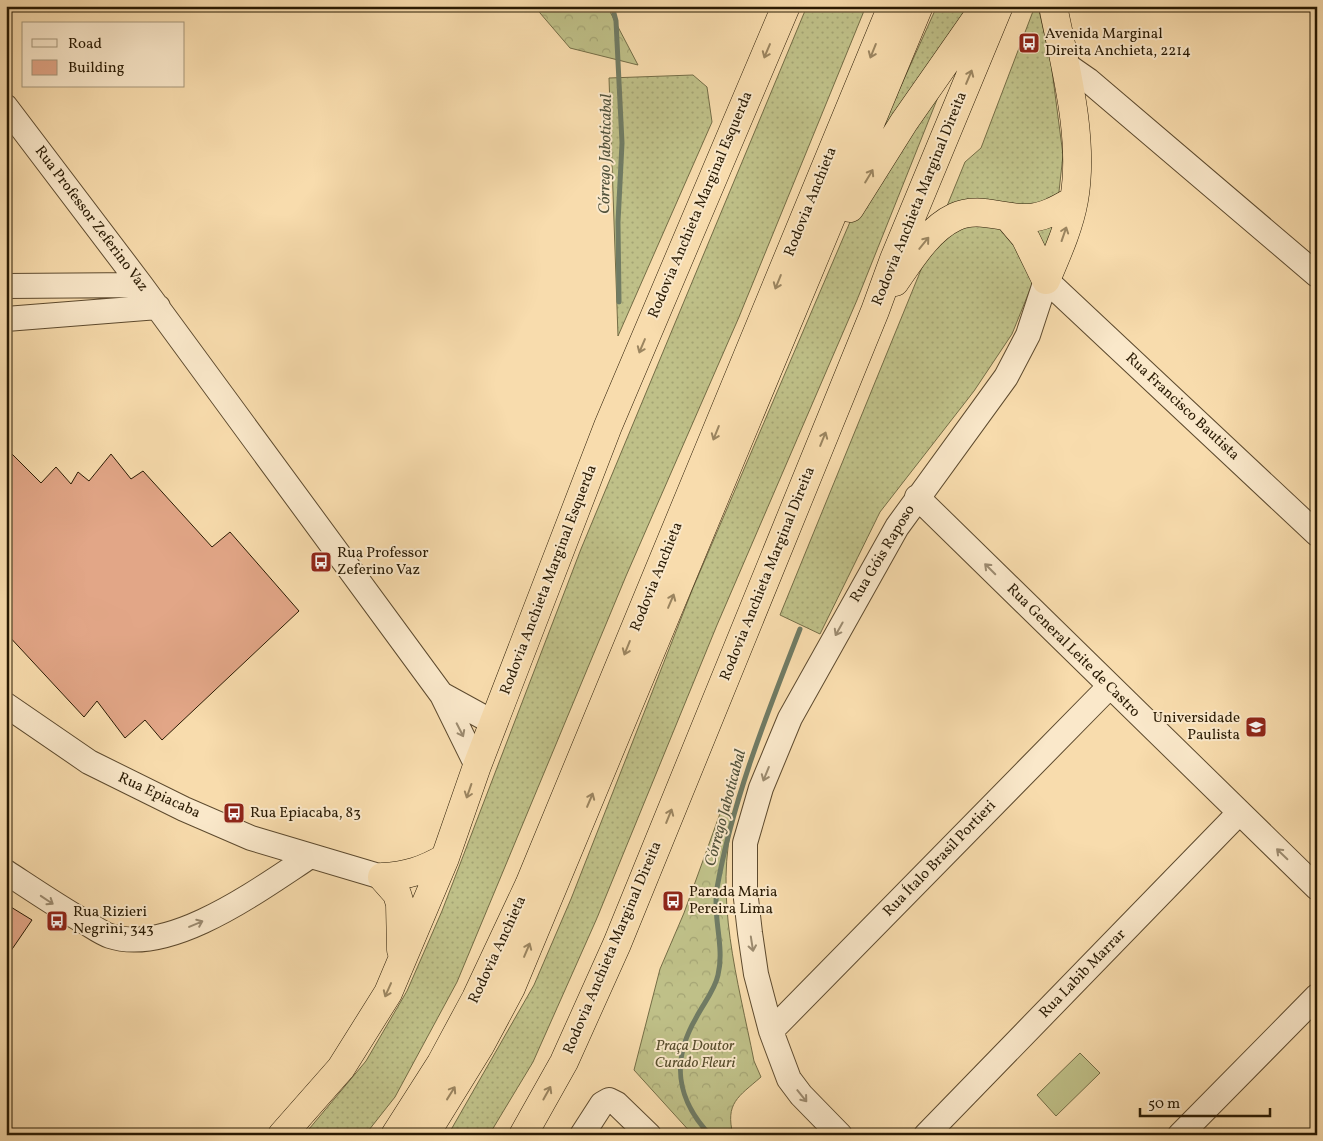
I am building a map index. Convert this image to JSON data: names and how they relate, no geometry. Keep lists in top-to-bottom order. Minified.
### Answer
{"streets":{"highway":["Rodovia Anchieta Marginal Direita","Rodovia Anchieta","Rodovia Anchieta Marginal Esquerda"],"street":["Rua Professor Zeferino Vaz","Rua Francisco Bautista","Rua Góis Raposo","Rua General Leite de Castro","Rua Epiacaba","Rua Ítalo Brasil Portieri","Rua Labib Marrar"]},"crossings":[["Rodovia Anchieta Marginal Esquerda","Rua Professor Zeferino Vaz"],["Rua Francisco Bautista","Rua Góis Raposo"],["Rua Góis Raposo","Rua General Leite de Castro"],["Rua Góis Raposo","Rua Ítalo Brasil Portieri"],["Rua General Leite de Castro","Rua Ítalo Brasil Portieri"],["Rua General Leite de Castro","Rua Labib Marrar"]],"one_way":["Rodovia Anchieta Marginal Esquerda","Rua Góis Raposo","Rua General Leite de Castro"],"water":["Córrego Jaboticabal"],"parks":["Praça Doutor Curado Fleuri"],"places":{"bus stop":["Avenida Marginal Direita Anchieta, 2214","Rua Professor Zeferino Vaz","Rua Epiacaba, 83","Parada Maria Pereira Lima","Rua Rizieri Negrini, 343"],"school or university":["Universidade Paulista"]},"legend":["Road","Building"],"scale_bar":"50 m"}
